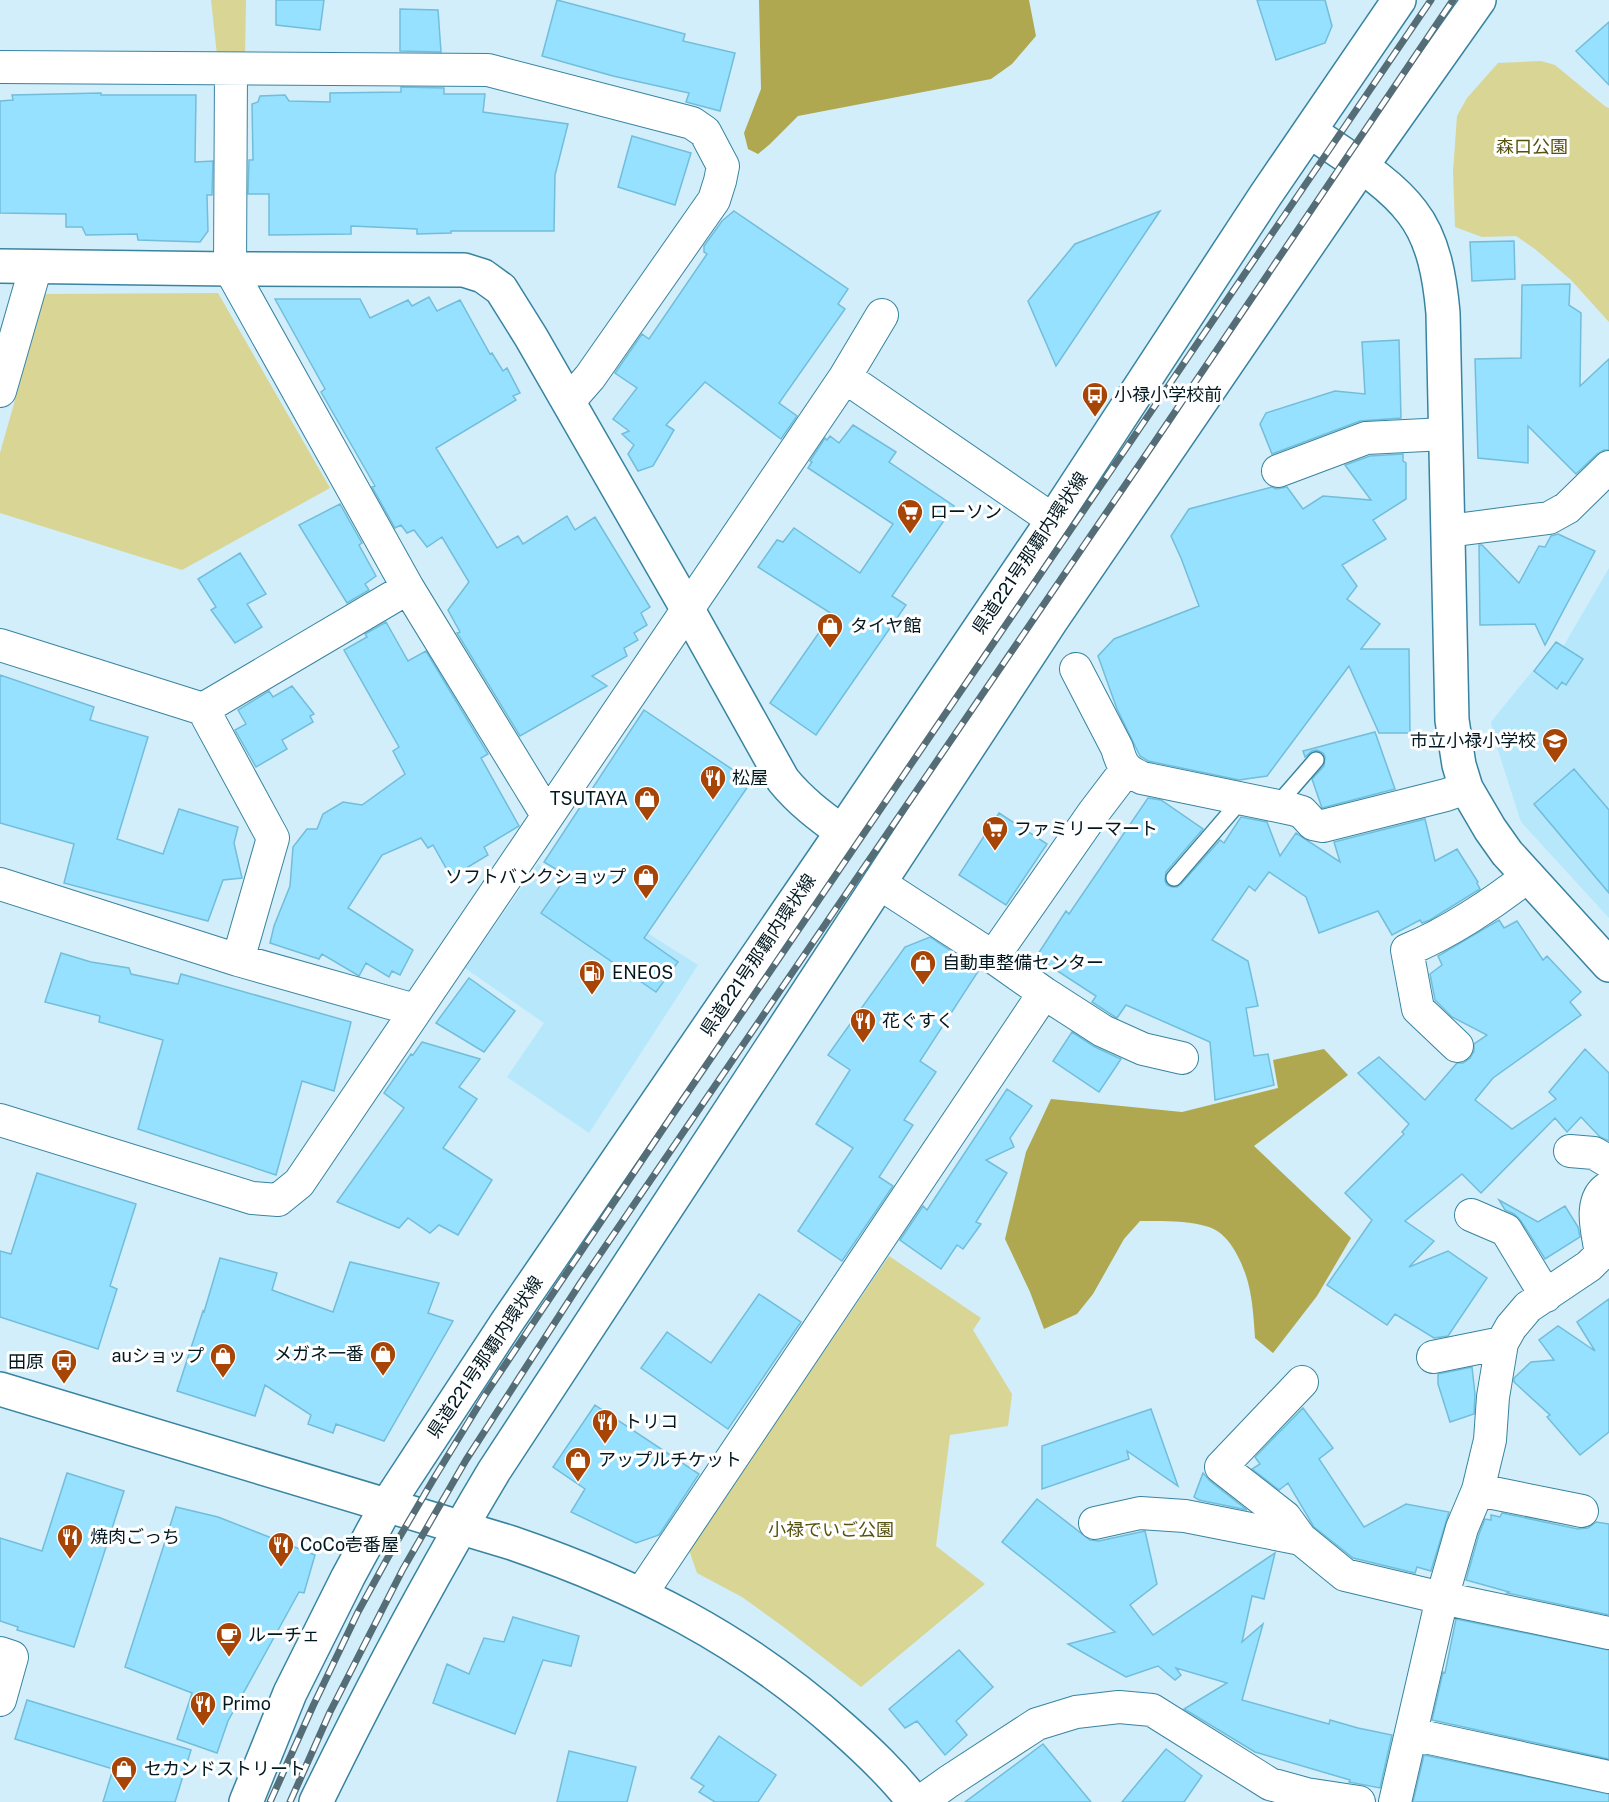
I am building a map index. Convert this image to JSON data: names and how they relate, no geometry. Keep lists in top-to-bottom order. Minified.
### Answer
{"streets":{"main road":["県道221号那覇内環状線"]},"parks":["森口公園","小禄でいご公園"],"places":{"bus stop":["小禄小学校前","田原"],"supermarket":["ローソン","ファミリーマート"],"shop":["タイヤ館","TSUTAYA","ソフトバンクショップ","自動車整備センター","メガネ一番","auショップ","アップルチケット","セカンドストリート"],"school or university":["市立小禄小学校"],"restaurant":["松屋","花ぐすく","トリコ","焼肉ごっち","CoCo壱番屋","Primo"],"fuel station":["ENEOS"],"cafe":["ルーチェ"]}}
